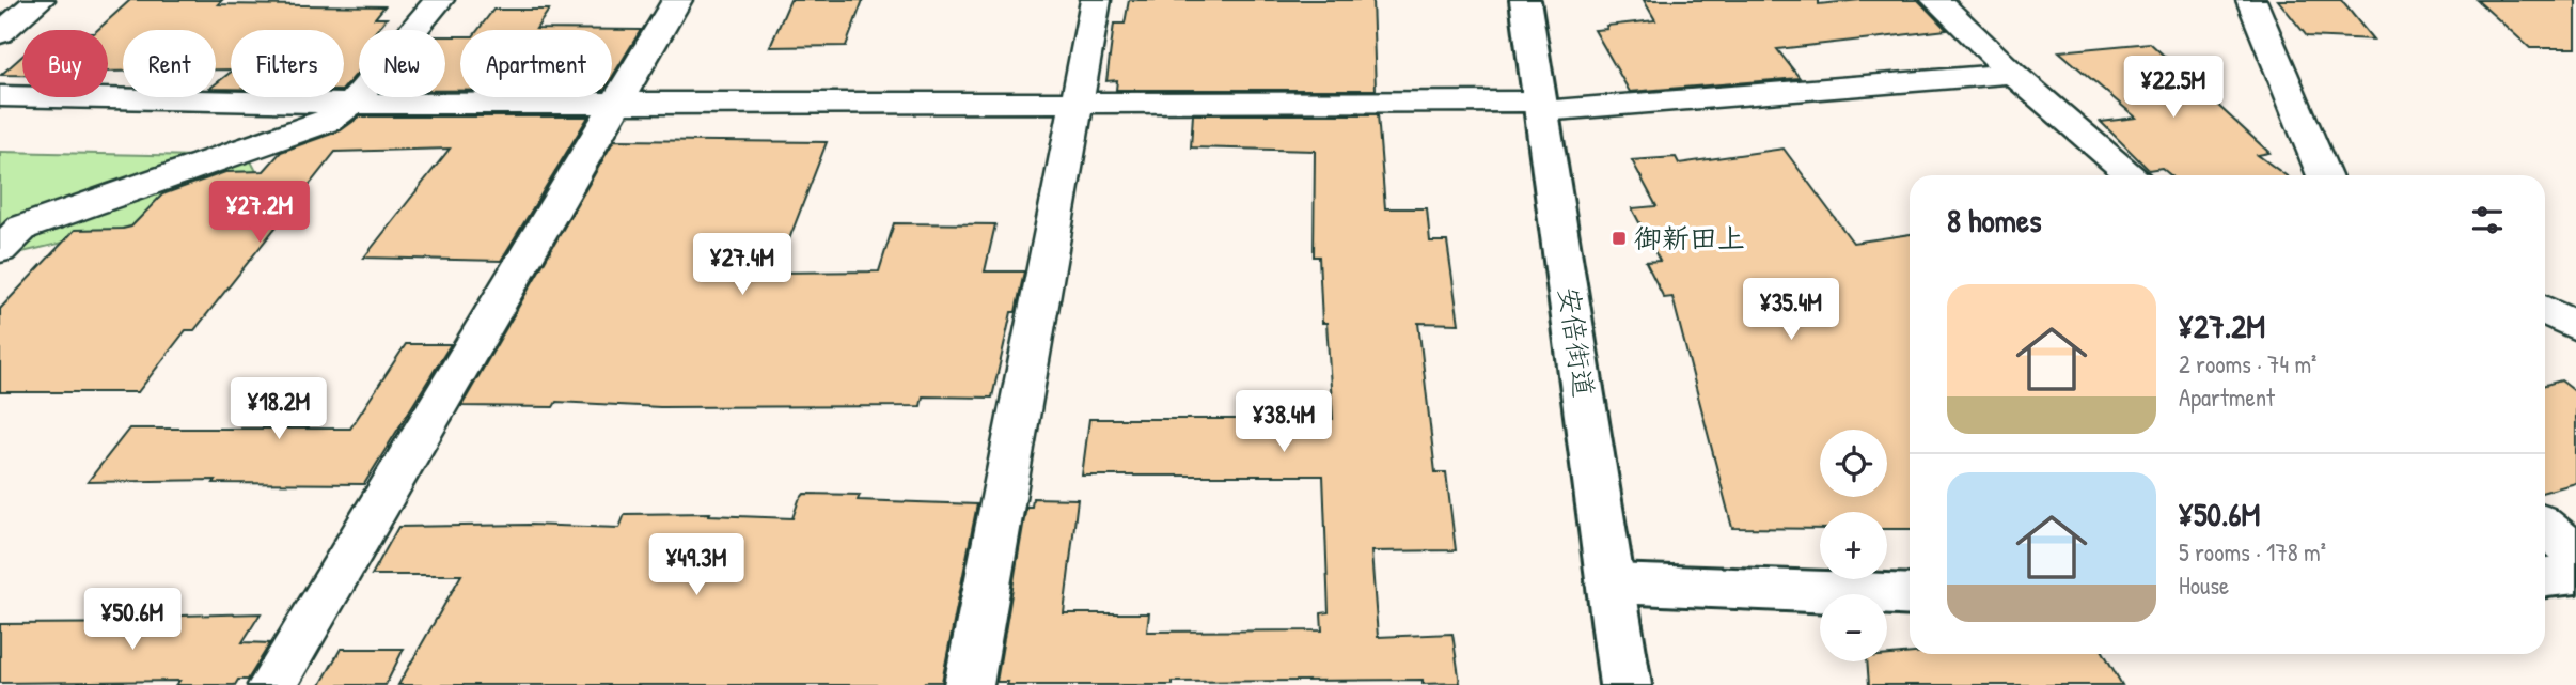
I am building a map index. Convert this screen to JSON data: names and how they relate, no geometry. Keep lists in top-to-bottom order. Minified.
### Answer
{"streets":{"main road":["安倍街道"]},"places":{"transit":["御新田上"]},"page":{"chip":["Buy","Rent","Filters","New","Apartment"],"price":["¥22.5M","¥27.2M","¥27.4M","¥35.4M","¥18.2M","¥38.4M","¥49.3M","¥50.6M"],"heading":"8 homes","list":[{"name":"¥27.2M","note":"2 rooms · 74 m² · Apartment"},{"name":"¥50.6M","note":"5 rooms · 178 m² · House"}],"map_buttons":["+","−"]}}
